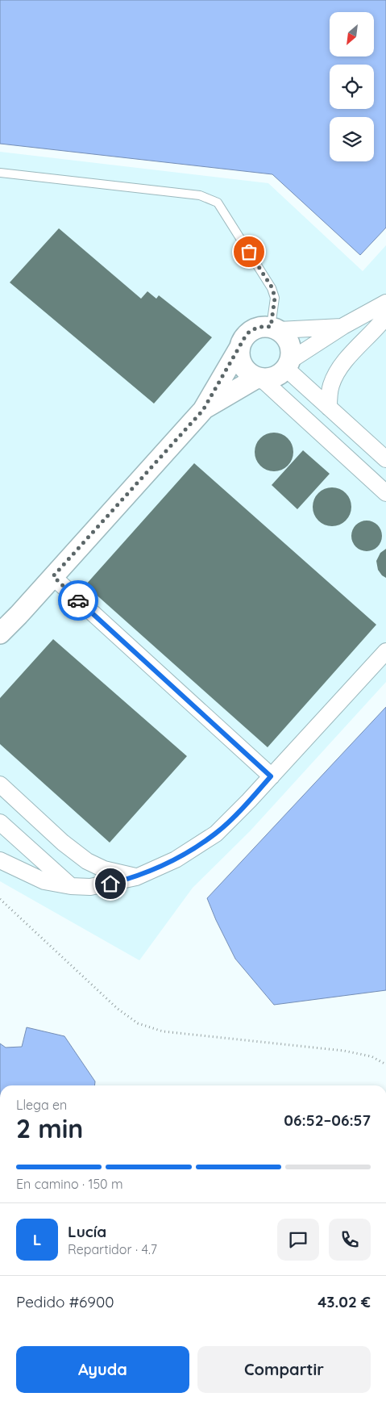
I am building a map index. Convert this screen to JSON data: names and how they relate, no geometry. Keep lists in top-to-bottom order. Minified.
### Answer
{"north":"bottom left","page":{"heading":["2 min","Llega en","06:52–06:57"],"panel":["Lucía","Repartidor · 4.7","Pedido #6900","43.02 €"],"bar":"En camino · 150 m","round":"L","buttons":["Ayuda","Compartir"]}}
